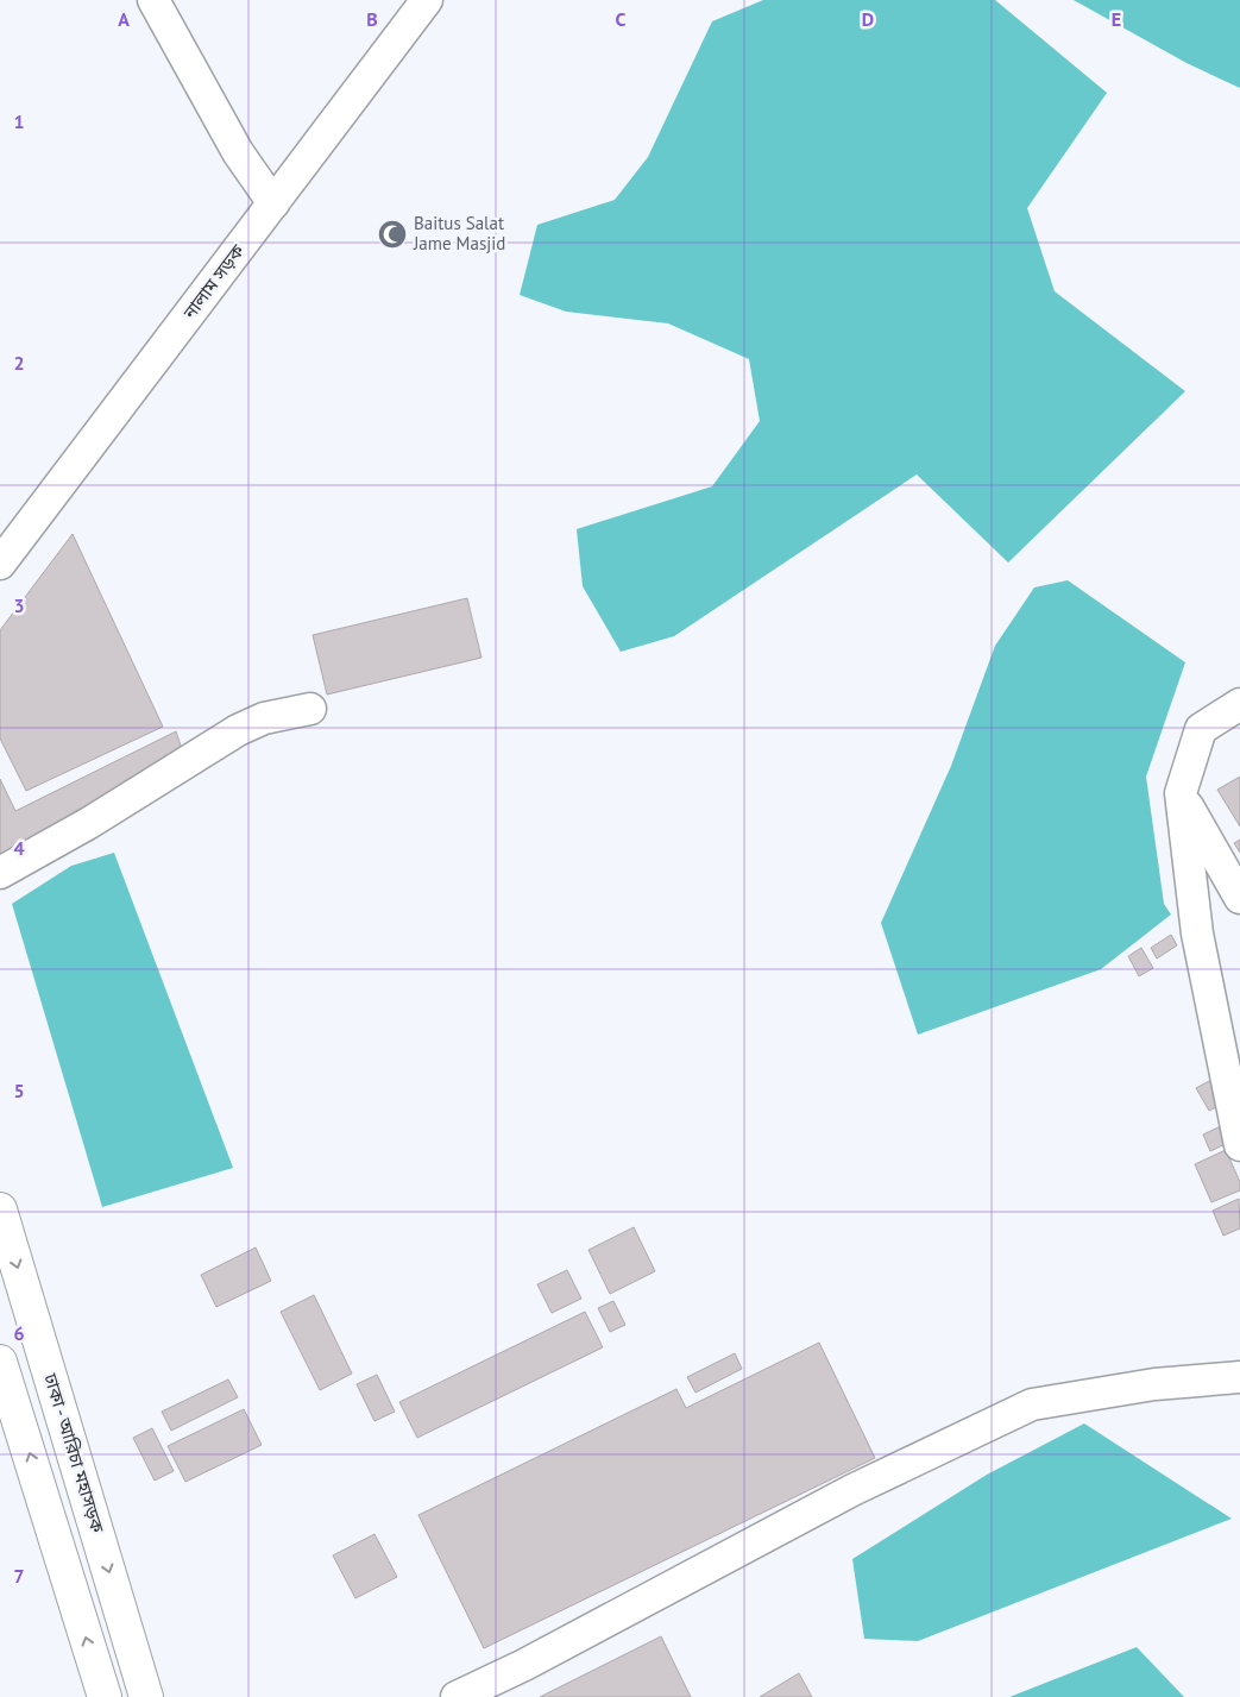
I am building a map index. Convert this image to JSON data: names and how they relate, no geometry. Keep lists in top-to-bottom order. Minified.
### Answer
{"streets":{"highway":["ঢাকা - আরিচা মহাসড়ক"],"street":["নালাম সড়ক"]},"places":{"mosque":["Baitus Salat Jame Masjid"]},"grid":{"columns":["A","B","C","D","E"],"rows":["1","2","3","4","5","6","7"]}}
